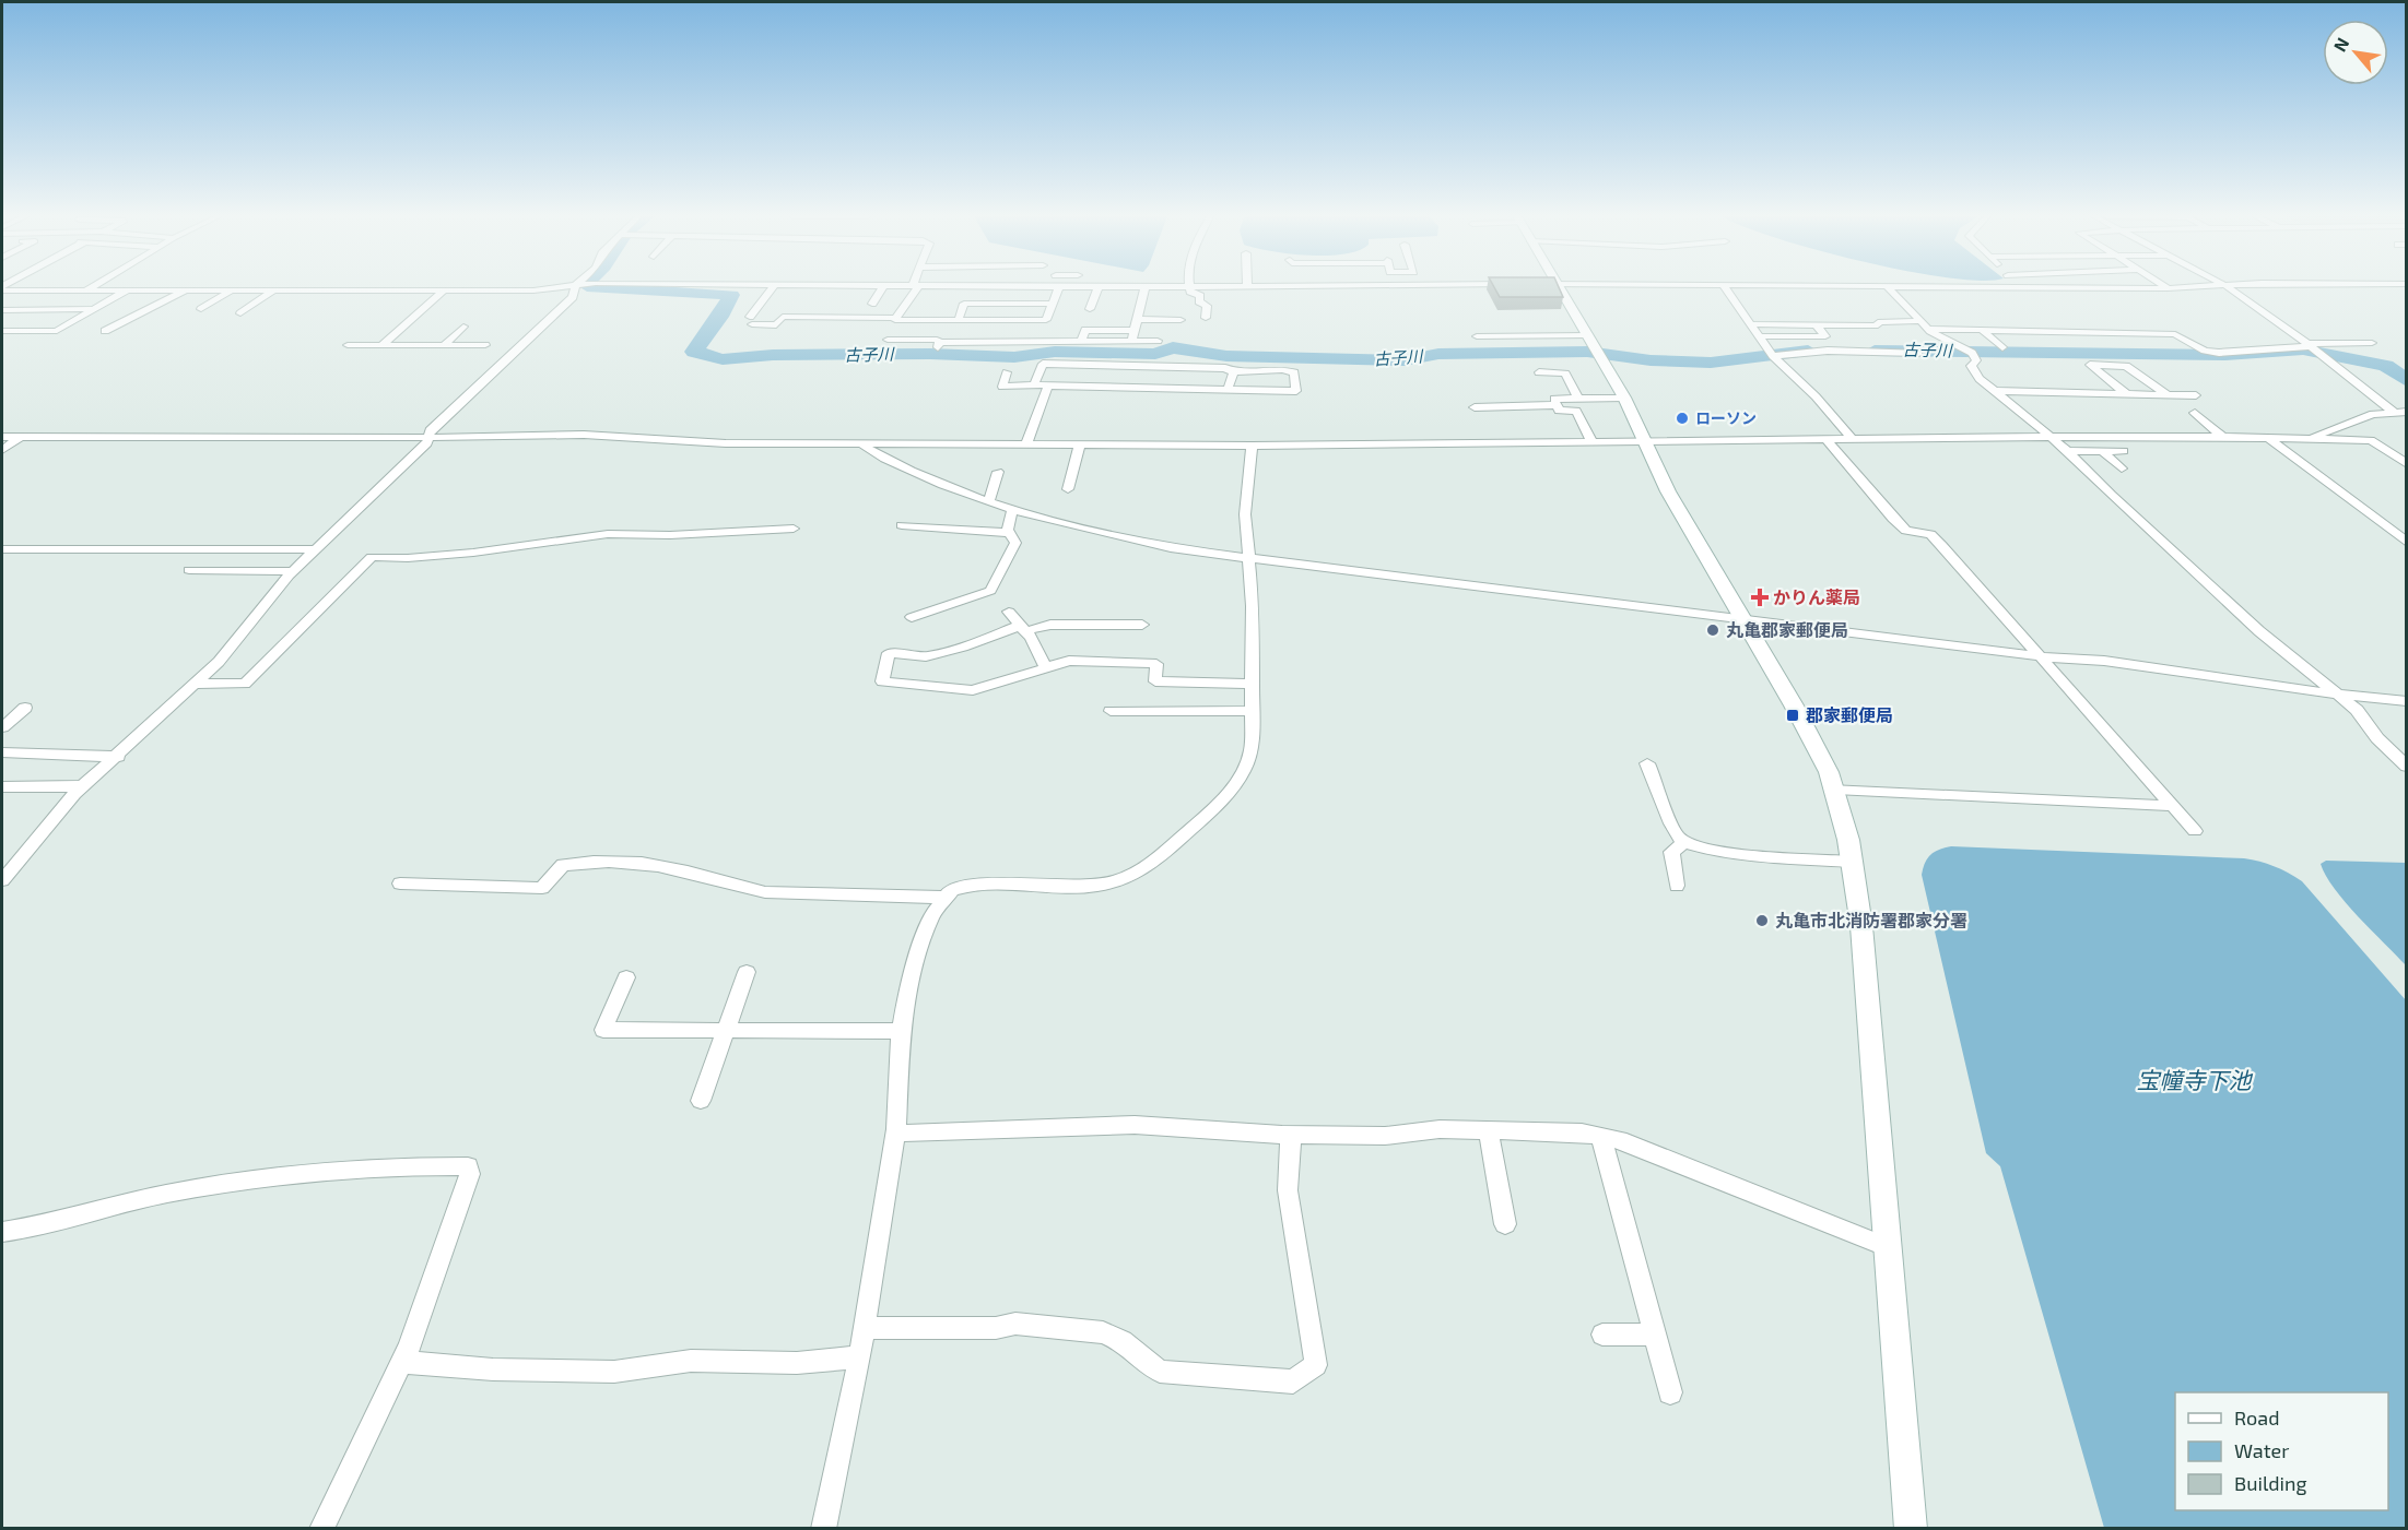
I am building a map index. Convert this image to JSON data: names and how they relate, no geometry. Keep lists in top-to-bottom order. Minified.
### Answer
{"water":["古子川","宝幢寺下池"],"places":{"other":["ローソン","丸亀郡家郵便局","丸亀市北消防署郡家分署"],"health":["かりん薬局"],"transit":["郡家郵便局"]},"legend":["Road","Water","Building"],"north":"top left"}
